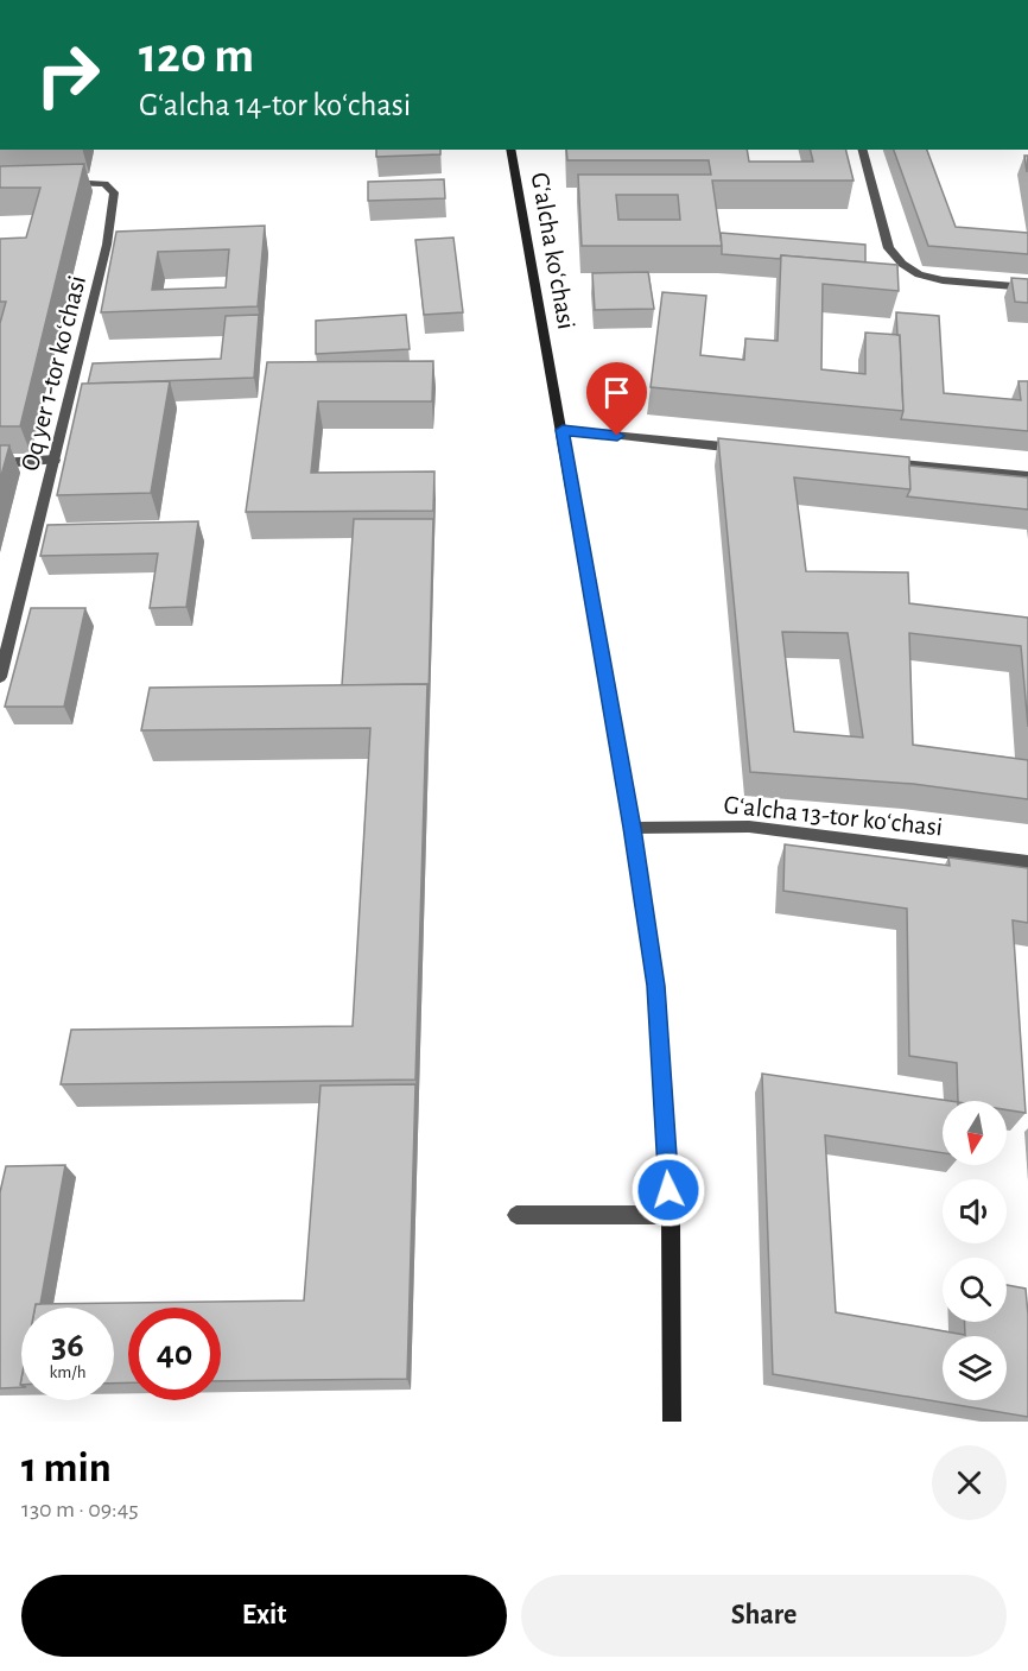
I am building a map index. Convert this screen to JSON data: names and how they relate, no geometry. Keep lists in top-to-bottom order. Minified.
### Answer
{"streets":{"street":["Gʻalcha koʻchasi","Oq yer 1-tor koʻchasi","Gʻalcha 13-tor koʻchasi"]},"crossings":[["Gʻalcha koʻchasi","Gʻalcha 13-tor koʻchasi"]],"north":"bottom","page":{"turn":["120 m","Gʻalcha 14-tor koʻchasi"],"speed":"36 km/h","limit":"40","heading":["1 min","130 m · 09:45"],"buttons":["Exit","Share"]}}
